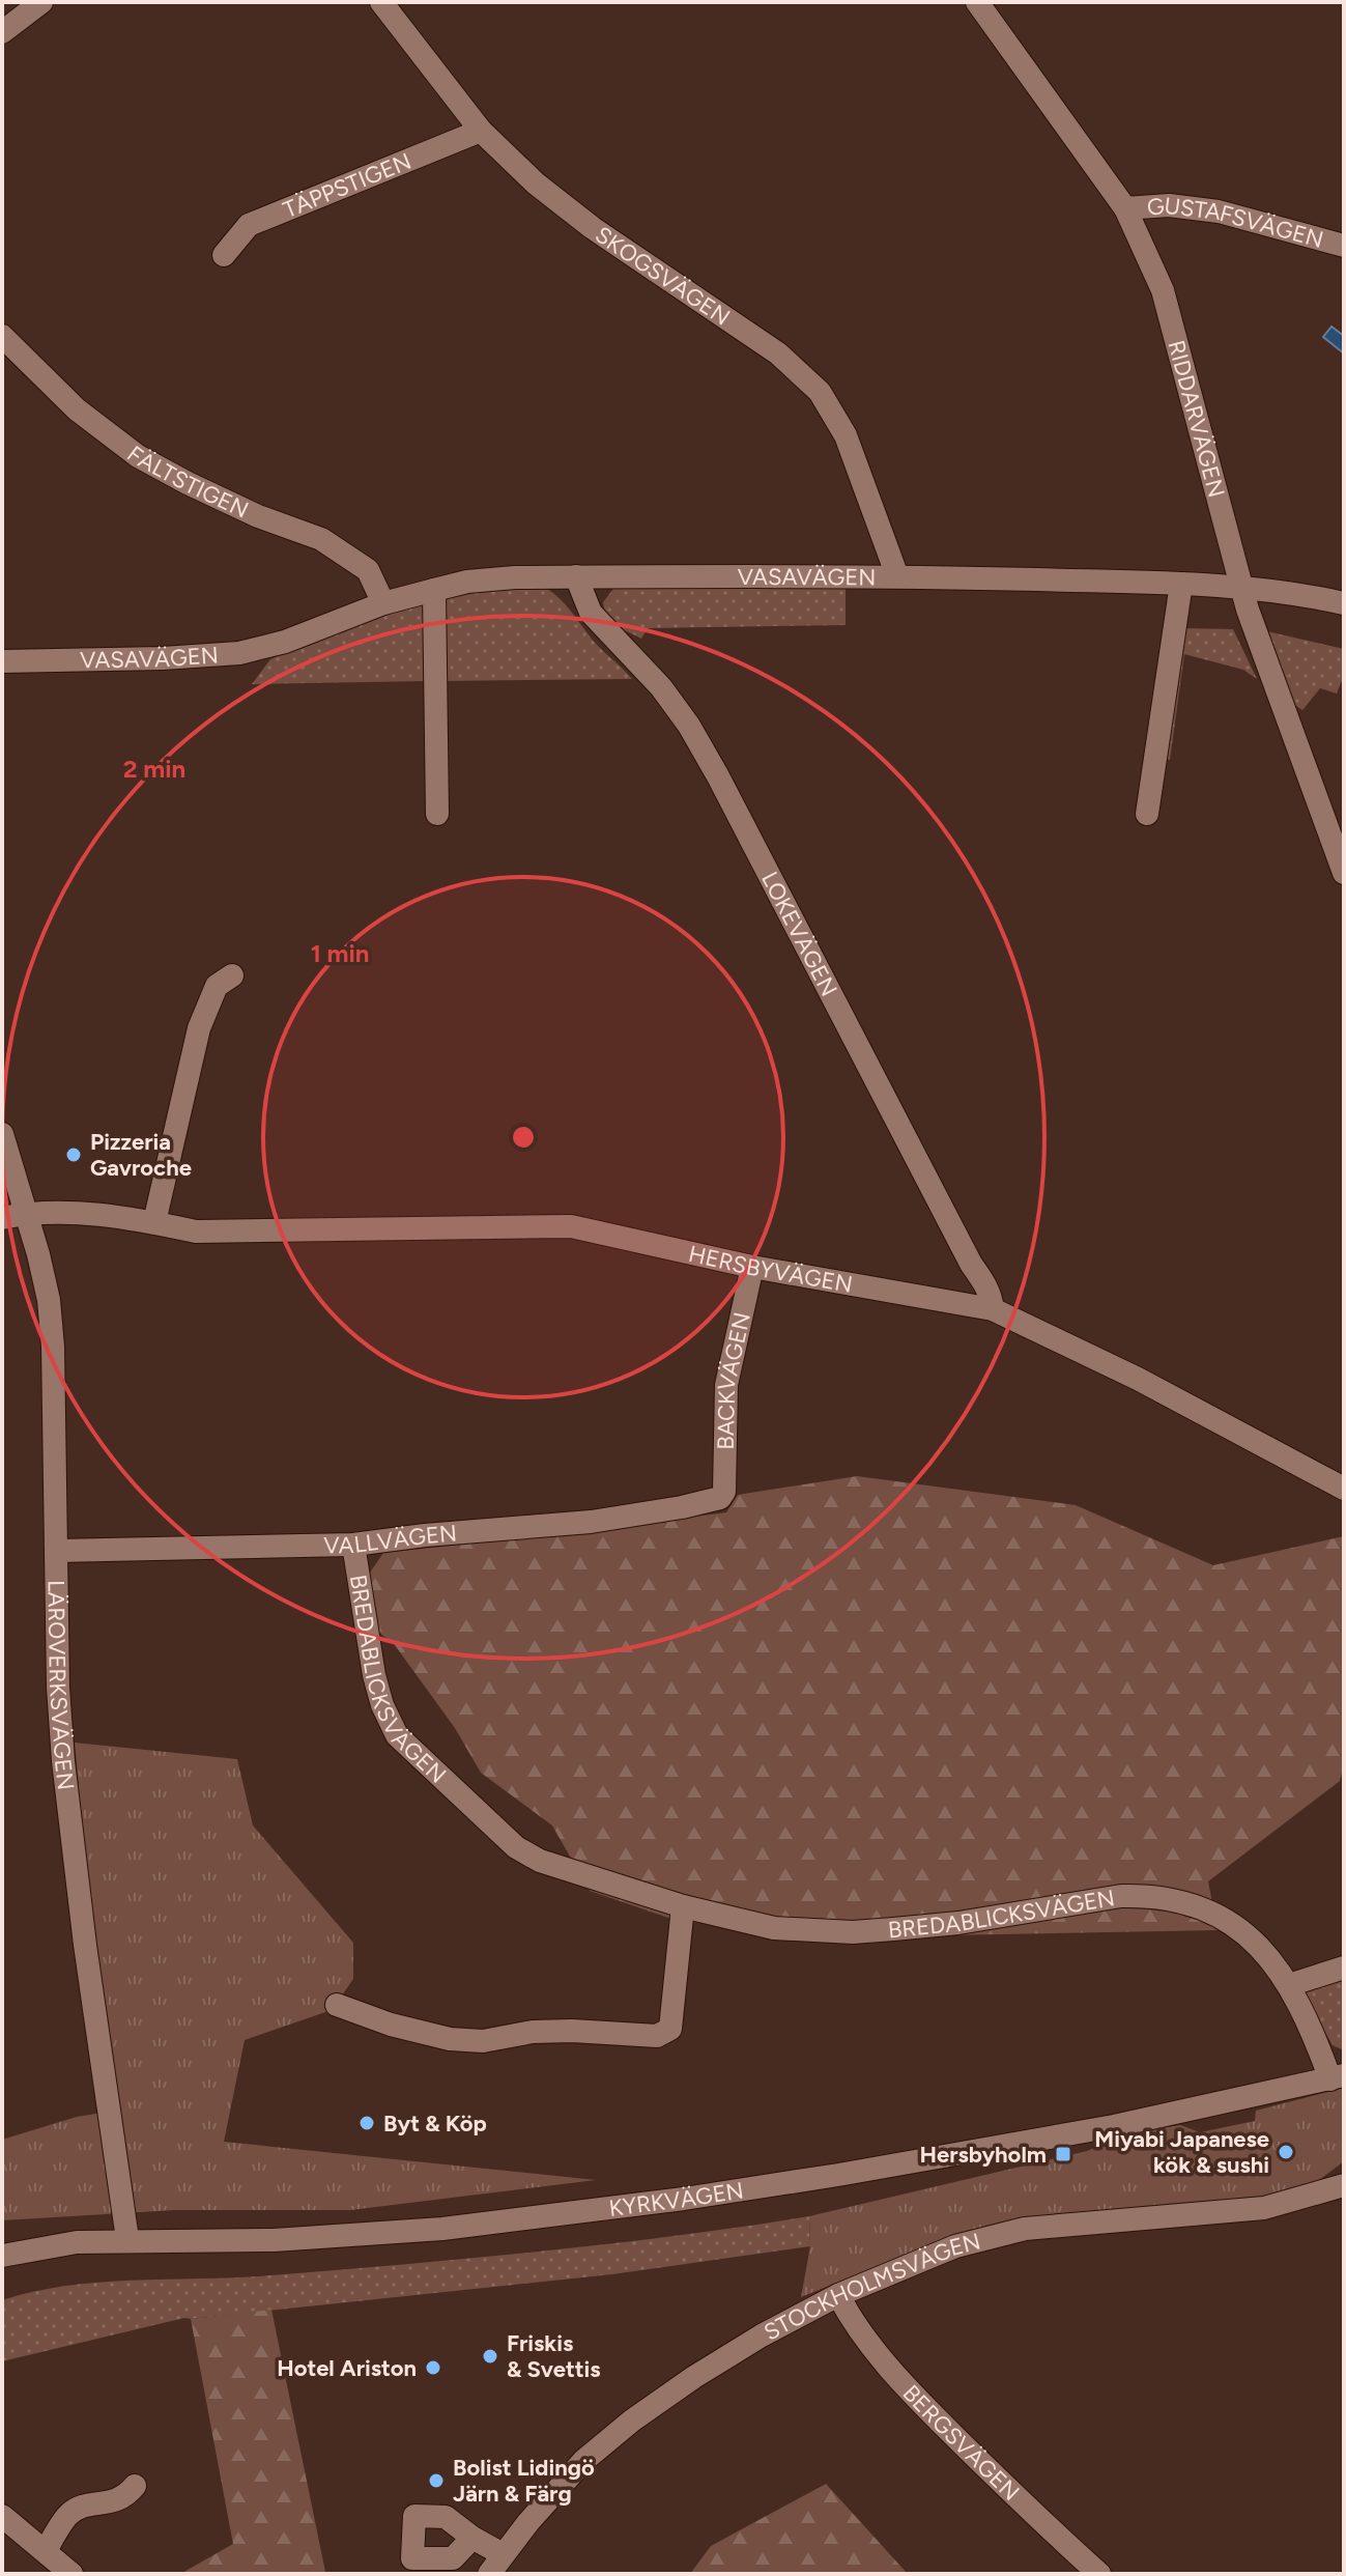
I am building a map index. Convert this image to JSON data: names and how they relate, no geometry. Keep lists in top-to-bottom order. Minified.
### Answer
{"streets":{"street":["TÄPPSTIGEN","GUSTAFSVÄGEN","SKOGSVÄGEN","RIDDARVÄGEN","FÄLTSTIGEN","VASAVÄGEN","LOKEVÄGEN","HERSBYVÄGEN","BACKVÄGEN","VALLVÄGEN","BREDABLICKSVÄGEN","LÄROVERKSVÄGEN","KYRKVÄGEN","STOCKHOLMSVÄGEN","BERGSVÄGEN"]},"crossings":[["TÄPPSTIGEN","SKOGSVÄGEN"],["GUSTAFSVÄGEN","RIDDARVÄGEN"],["SKOGSVÄGEN","VASAVÄGEN"],["RIDDARVÄGEN","VASAVÄGEN"],["FÄLTSTIGEN","VASAVÄGEN"],["VASAVÄGEN","LOKEVÄGEN"],["LOKEVÄGEN","HERSBYVÄGEN"],["HERSBYVÄGEN","BACKVÄGEN"],["HERSBYVÄGEN","LÄROVERKSVÄGEN"],["BACKVÄGEN","VALLVÄGEN"],["VALLVÄGEN","BREDABLICKSVÄGEN"],["VALLVÄGEN","LÄROVERKSVÄGEN"],["BREDABLICKSVÄGEN","KYRKVÄGEN"],["LÄROVERKSVÄGEN","KYRKVÄGEN"],["STOCKHOLMSVÄGEN","BERGSVÄGEN"]],"places":{"other":["Pizzeria Gavroche","Byt & Köp","Miyabi Japanese kök & sushi","Friskis & Svettis","Hotel Ariston","Bolist Lidingö Järn & Färg"],"transit":["Hersbyholm"]},"rings":["2 min","1 min"]}
